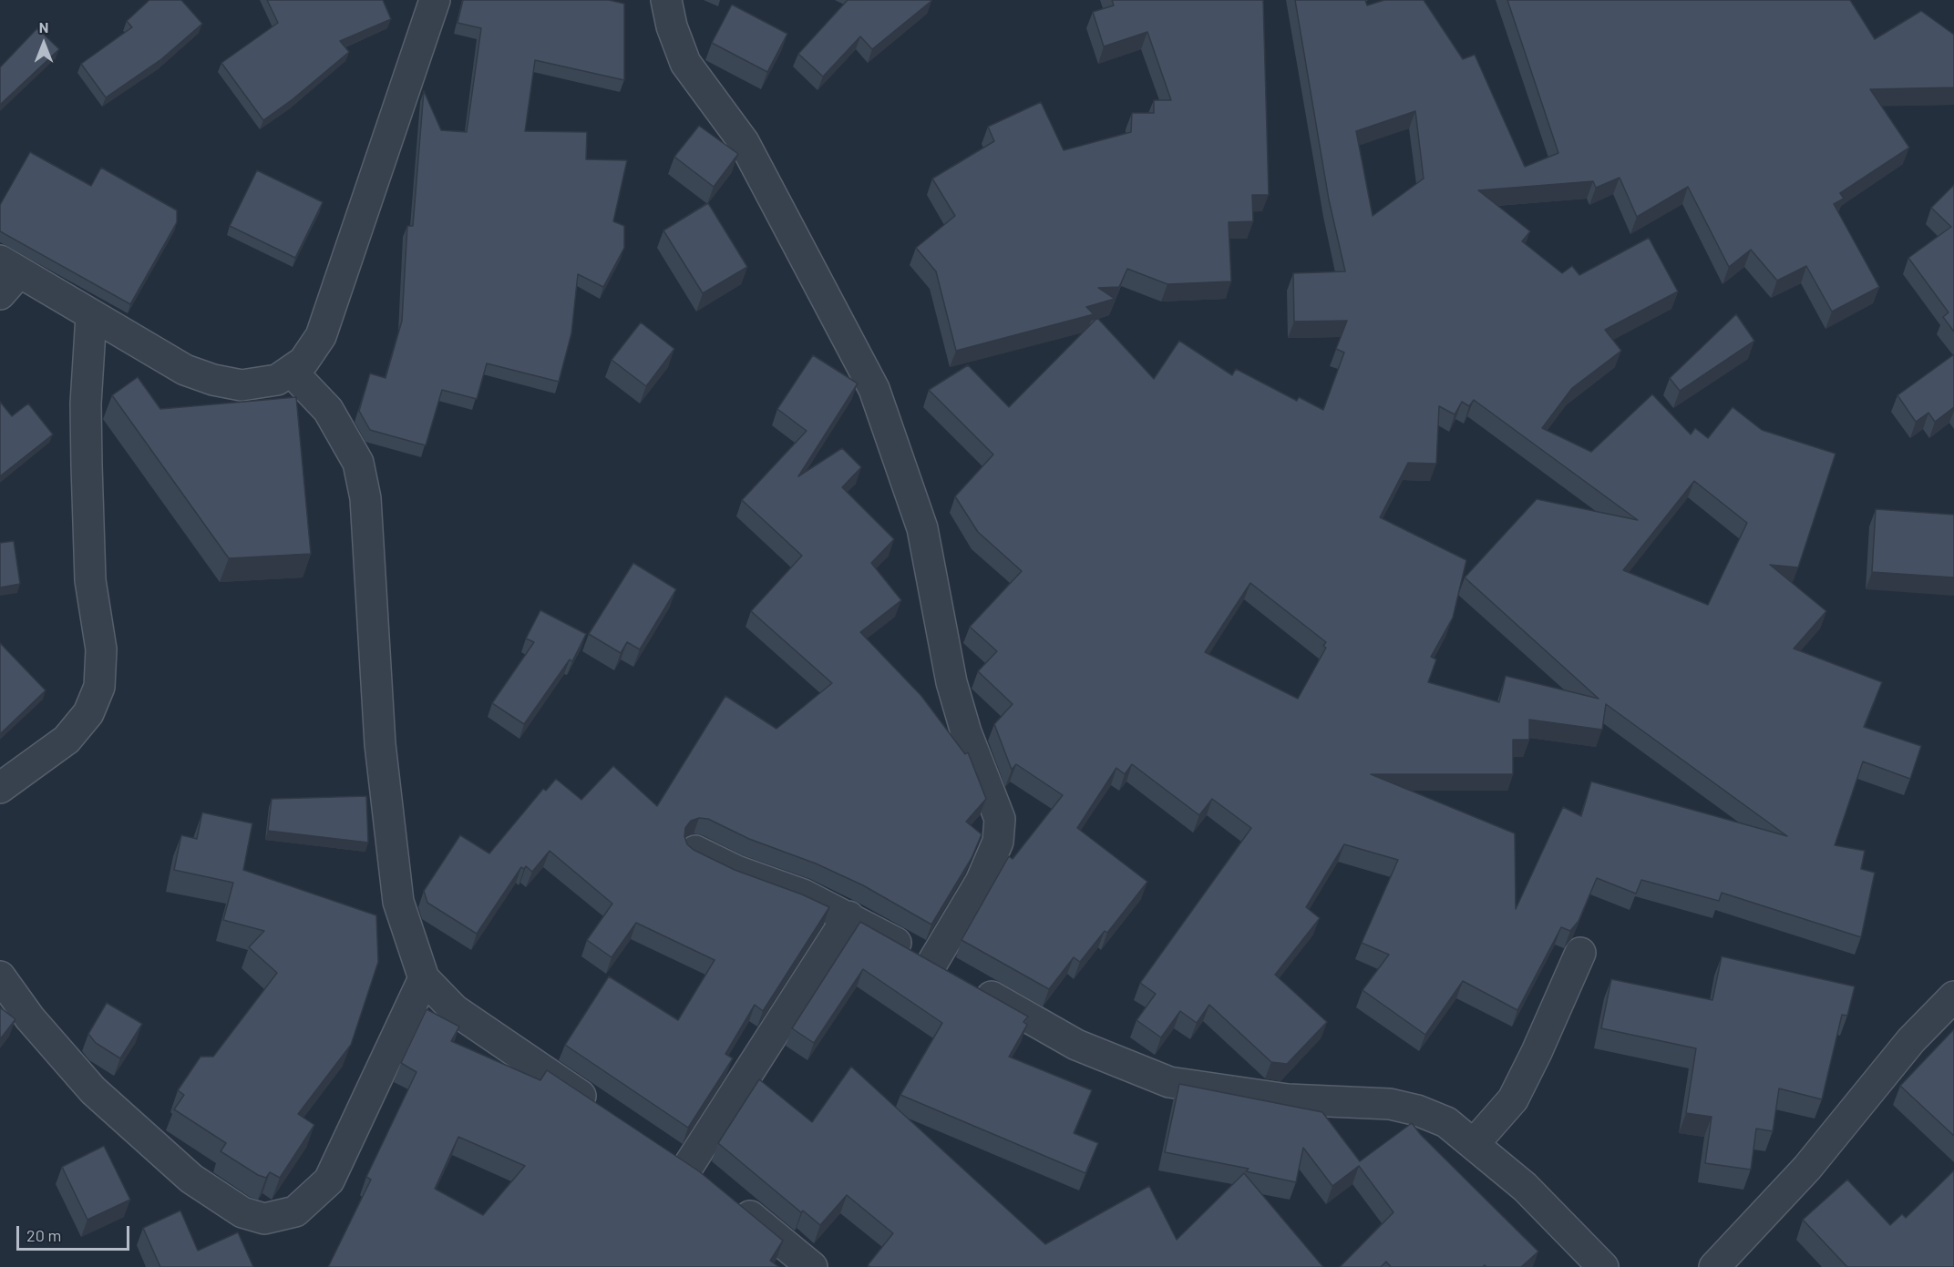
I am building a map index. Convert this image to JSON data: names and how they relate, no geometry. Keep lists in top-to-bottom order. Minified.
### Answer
{"scale_bar":"20 m","north":"top"}
